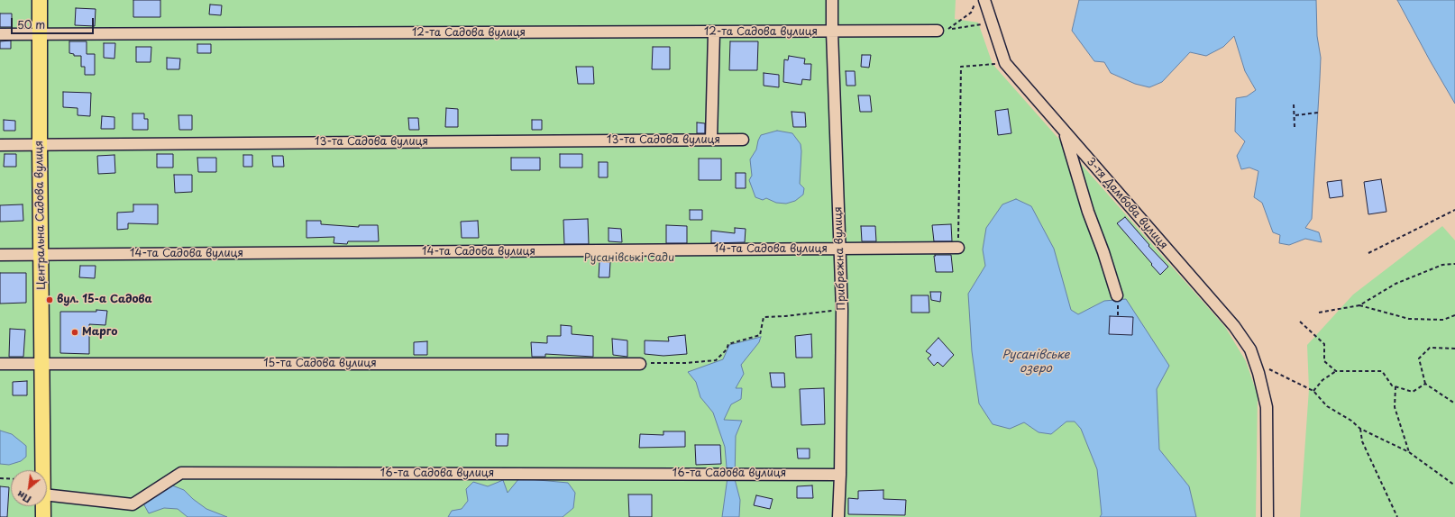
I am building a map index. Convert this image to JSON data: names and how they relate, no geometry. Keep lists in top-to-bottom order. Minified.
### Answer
{"streets":{"main road":["Центральна Садова вулиця"],"street":["12-та Садова вулиця","13-та Садова вулиця","3-тя Дамбова вулиця","14-та Садова вулиця","Прибрежна вулиця","15-та Садова вулиця","16-та Садова вулиця"]},"crossings":[["12-та Садова вулиця","Центральна Садова вулиця"],["12-та Садова вулиця","Прибрежна вулиця"],["13-та Садова вулиця","Центральна Садова вулиця"],["Центральна Садова вулиця","14-та Садова вулиця"],["Центральна Садова вулиця","15-та Садова вулиця"],["14-та Садова вулиця","Прибрежна вулиця"],["Прибрежна вулиця","16-та Садова вулиця"]],"water":["Русанівське озеро"],"parks":["Русанівські Сади"],"places":["вул. 15-а Садова","Марго"],"scale_bar":"50 m","north":"bottom left"}
